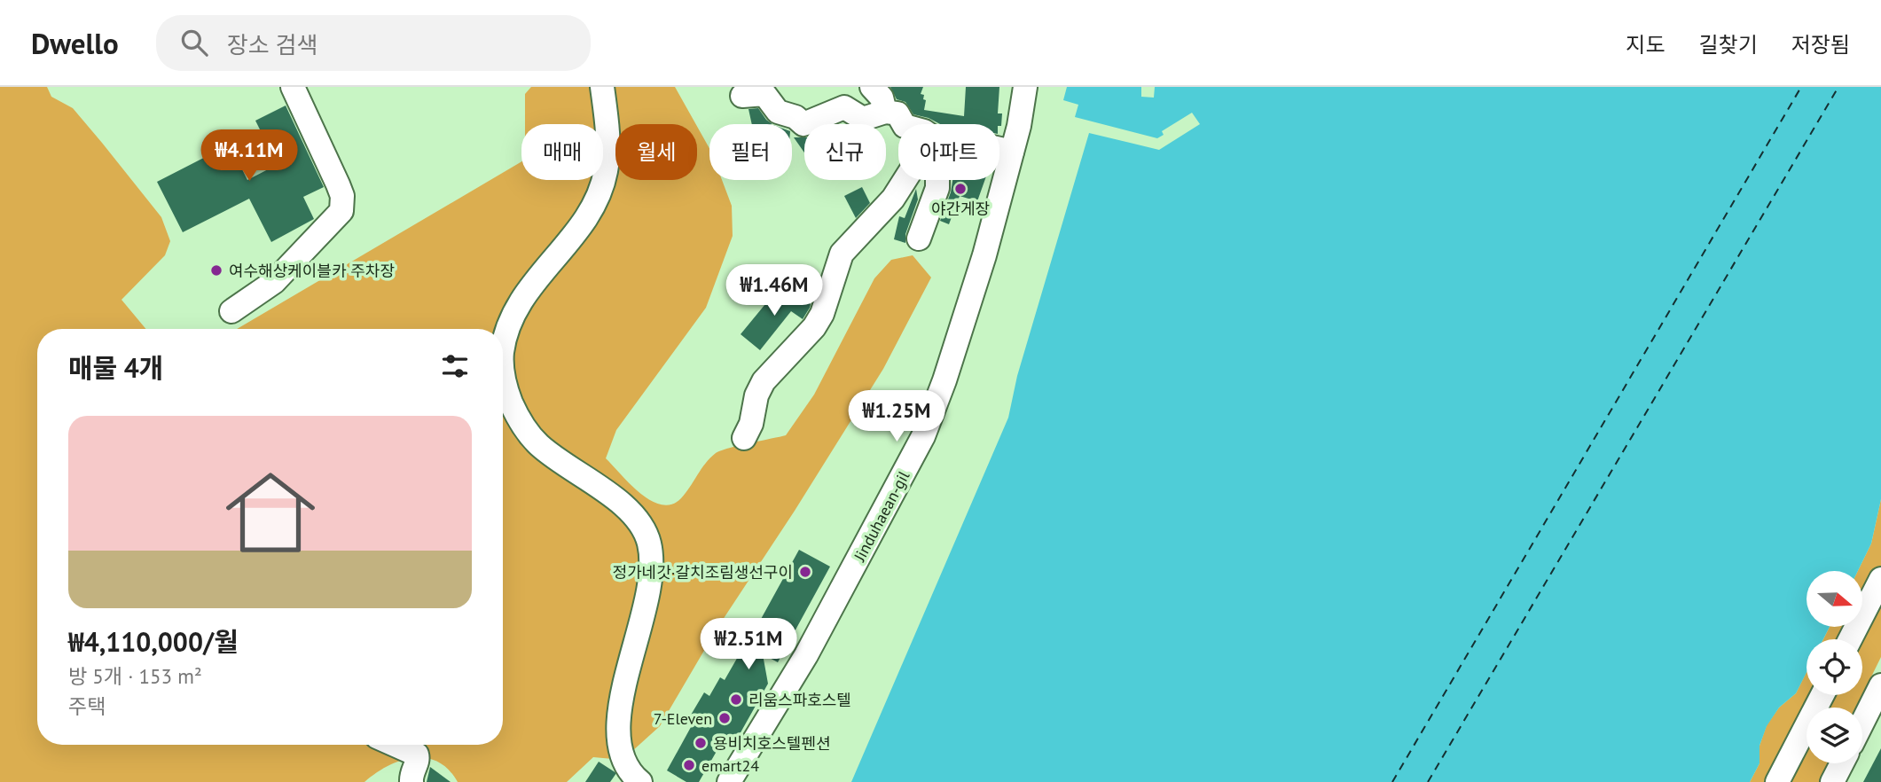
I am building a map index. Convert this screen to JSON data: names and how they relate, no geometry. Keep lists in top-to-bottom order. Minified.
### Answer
{"streets":{"street":["Jinduhaean-gil"]},"places":["야간게장","여수해상케이블카 주차장","정가네갓·갈치조림생선구이","리움스파호스텔","7-Eleven","용비치호스텔펜션","emart24"],"north":"right","page":{"header":"Dwello","search":"장소 검색","nav":["지도","길찾기","저장됨"],"chip":["매매","월세","필터","신규","아파트"],"price":["₩4.11M","₩1.46M","₩1.25M","₩2.51M"],"heading":"매물 4개","list":[{"name":"₩4,110,000/월","note":"방 5개 · 153 m² · 주택"}]}}
